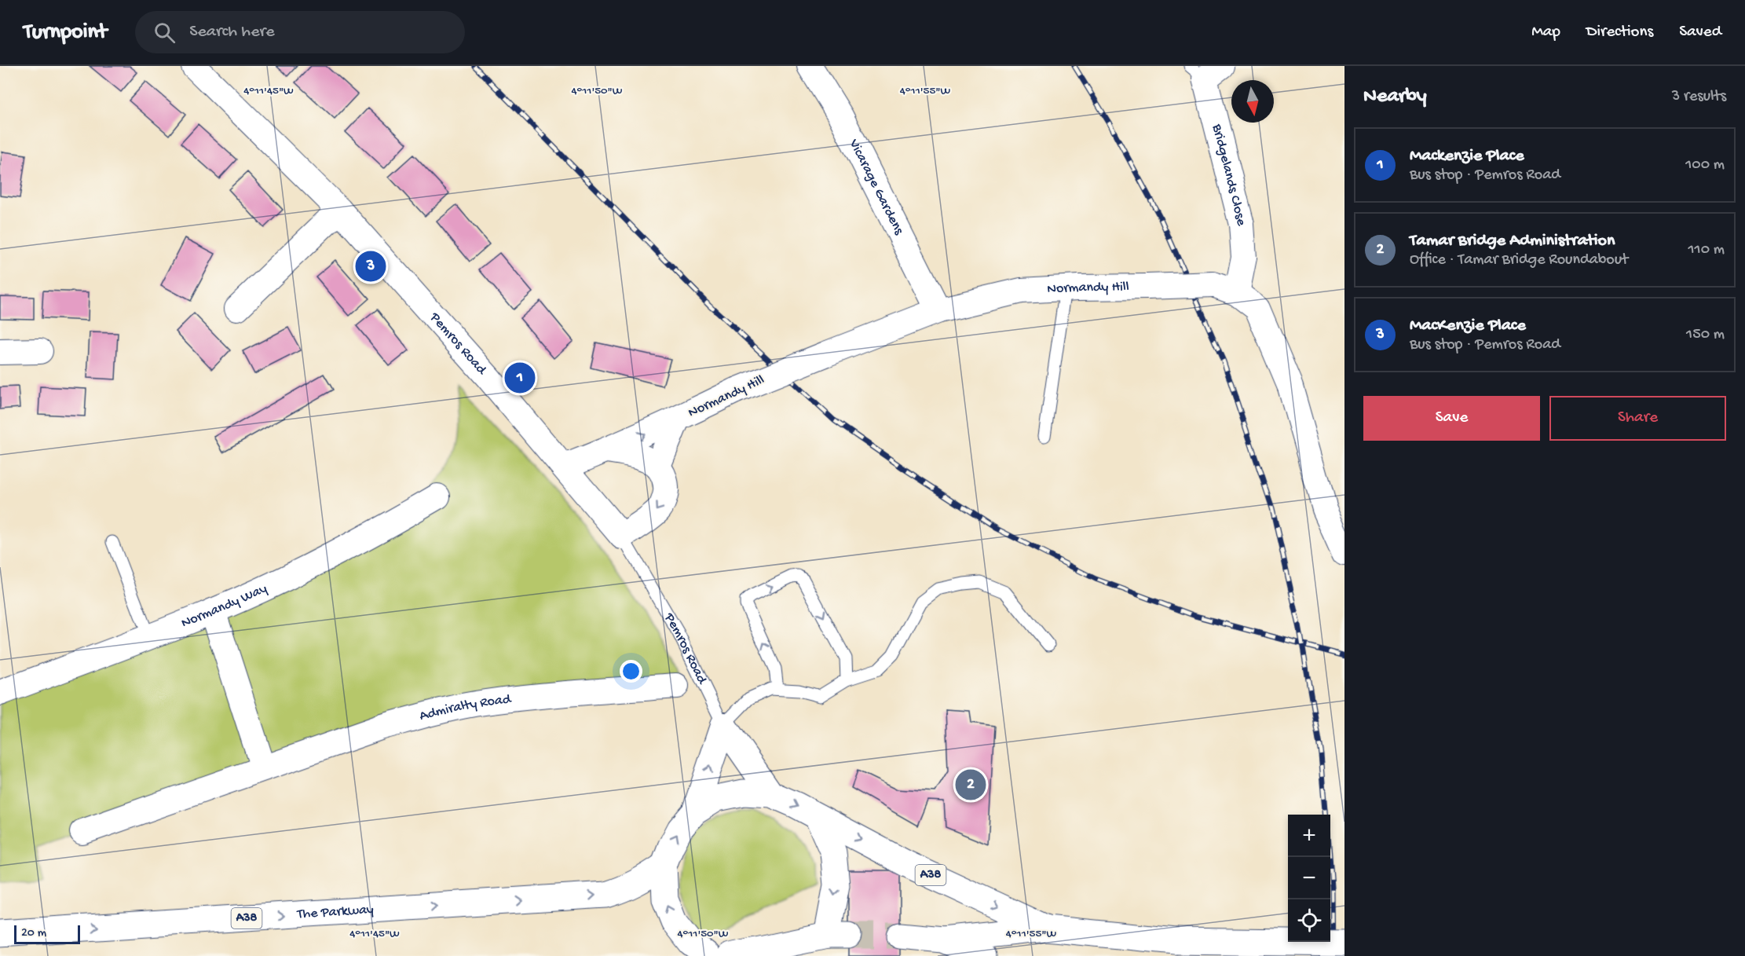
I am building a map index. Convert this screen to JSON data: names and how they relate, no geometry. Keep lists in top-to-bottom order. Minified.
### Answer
{"streets":{"highway":["A38","The Parkway"],"street":["Bridgelands Close","Vicarage Gardens","Normandy Hill","Pemros Road","Normandy Way","Admiralty Road"]},"crossings":[["Bridgelands Close","Normandy Hill"],["Vicarage Gardens","Normandy Hill"],["Normandy Hill","Pemros Road"]],"one_way":["The Parkway"],"scale_bar":"20 m","north":"bottom","page":{"header":"Turnpoint","search":"Search here","nav":["Map","Directions","Saved"],"heading":["Nearby","3 results"],"list":[{"mark":"1","name":"Mackenzie Place","note":"Bus stop · Pemros Road","value":"100 m"},{"mark":"2","name":"Tamar Bridge Administration","note":"Office · Tamar Bridge Roundabout","value":"110 m"},{"mark":"3","name":"MacKenzie Place","note":"Bus stop · Pemros Road","value":"150 m"}],"pins":["3","1","2"],"buttons":["Save","Share"],"map_buttons":["+","−"],"scale":"20 m"},"coordinates":["4°11'45\"W","4°11'50\"W","4°11'55\"W"]}
